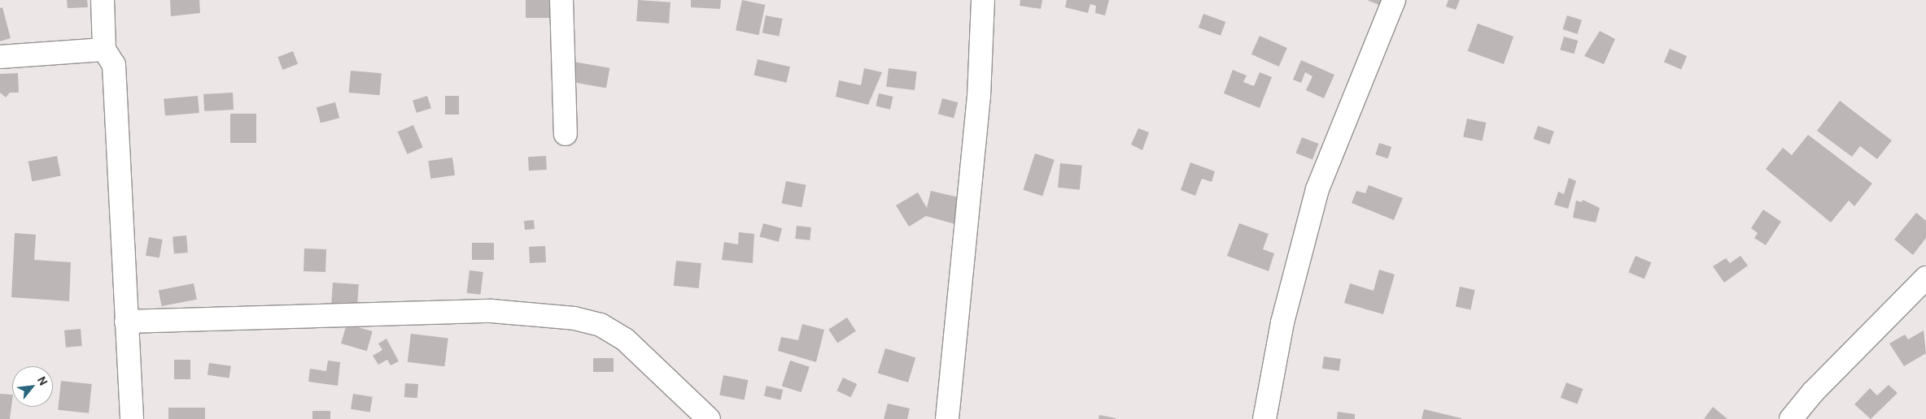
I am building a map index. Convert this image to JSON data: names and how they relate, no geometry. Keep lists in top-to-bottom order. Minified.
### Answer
{"north":"top right"}
